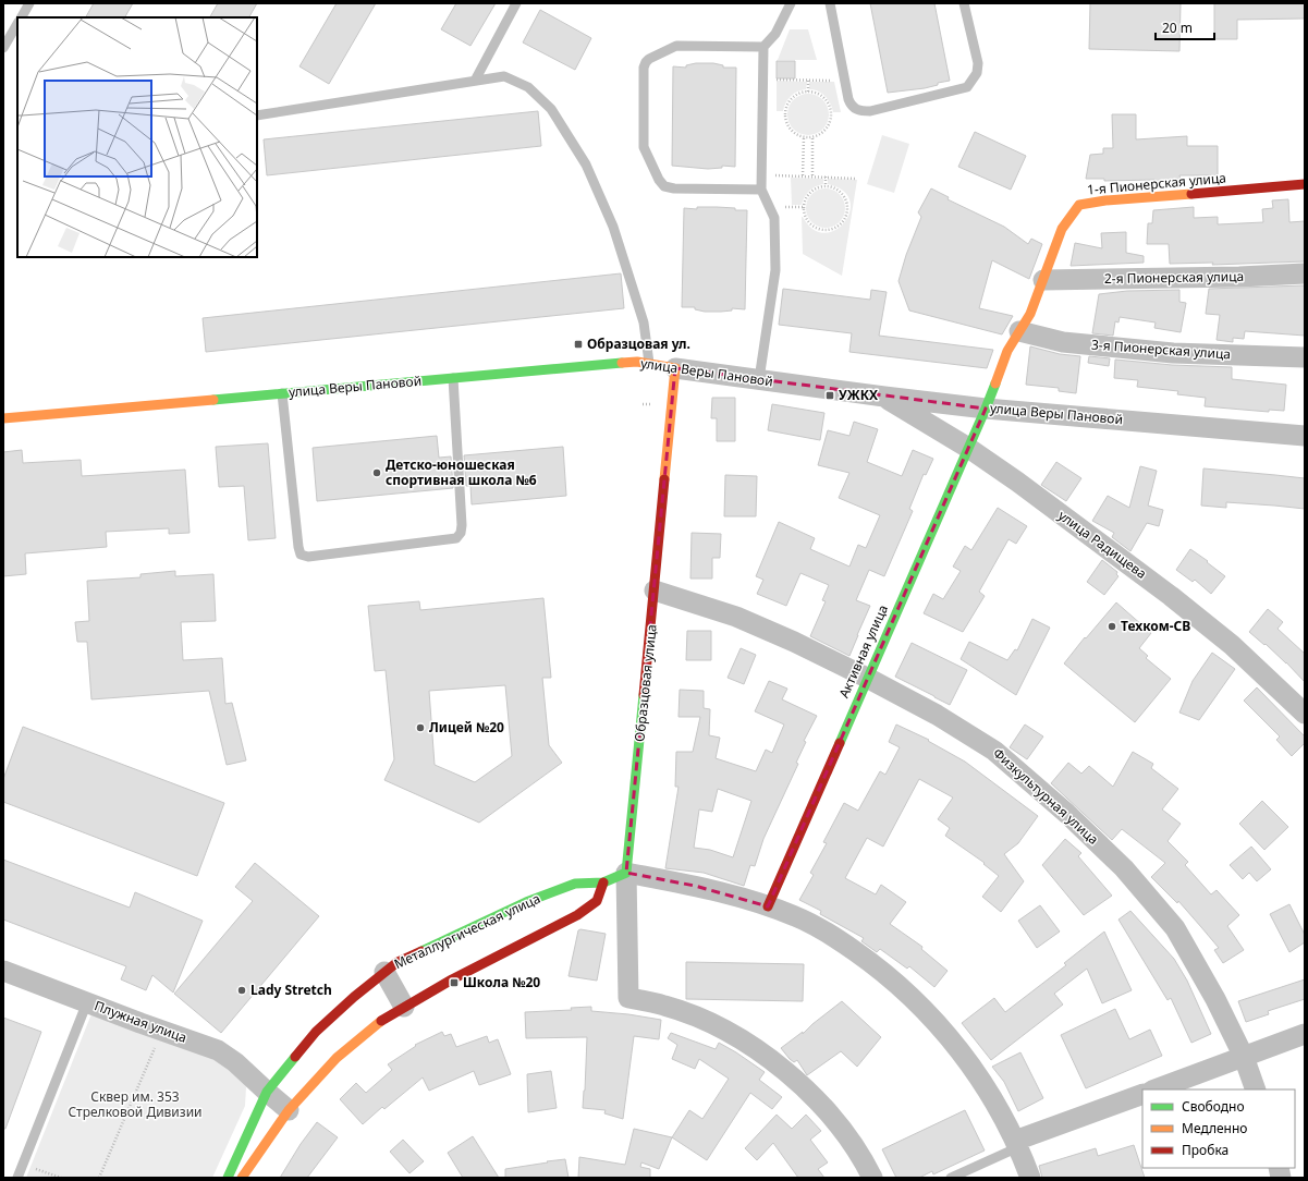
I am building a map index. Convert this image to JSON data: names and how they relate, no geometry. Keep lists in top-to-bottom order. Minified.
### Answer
{"streets":{"street":["1-я Пионерская улица","2-я Пионерская улица","3-я Пионерская улица","улица Веры Пановой","улица Радищева","Активная улица","Образцовая улица","Физкультурная улица","Металлургическая улица","Плужная улица"]},"crossings":[["1-я Пионерская улица","2-я Пионерская улица"],["1-я Пионерская улица","3-я Пионерская улица"],["1-я Пионерская улица","улица Веры Пановой"],["1-я Пионерская улица","Активная улица"],["улица Веры Пановой","улица Радищева"],["улица Веры Пановой","Активная улица"],["улица Веры Пановой","Образцовая улица"],["улица Радищева","Активная улица"],["Активная улица","Физкультурная улица"],["Образцовая улица","Физкультурная улица"],["Образцовая улица","Металлургическая улица"],["Металлургическая улица","Плужная улица"]],"parks":["Сквер им. 353 Стрелковой Дивизии"],"places":{"transit":["Образцовая ул.","УЖКХ","Школа №20"],"other":["Детско-юношеская спортивная школа №6","Техком-СВ","Лицей №20","Lady Stretch"]},"legend":["Свободно","Медленно","Пробка"],"scale_bar":"20 m"}
